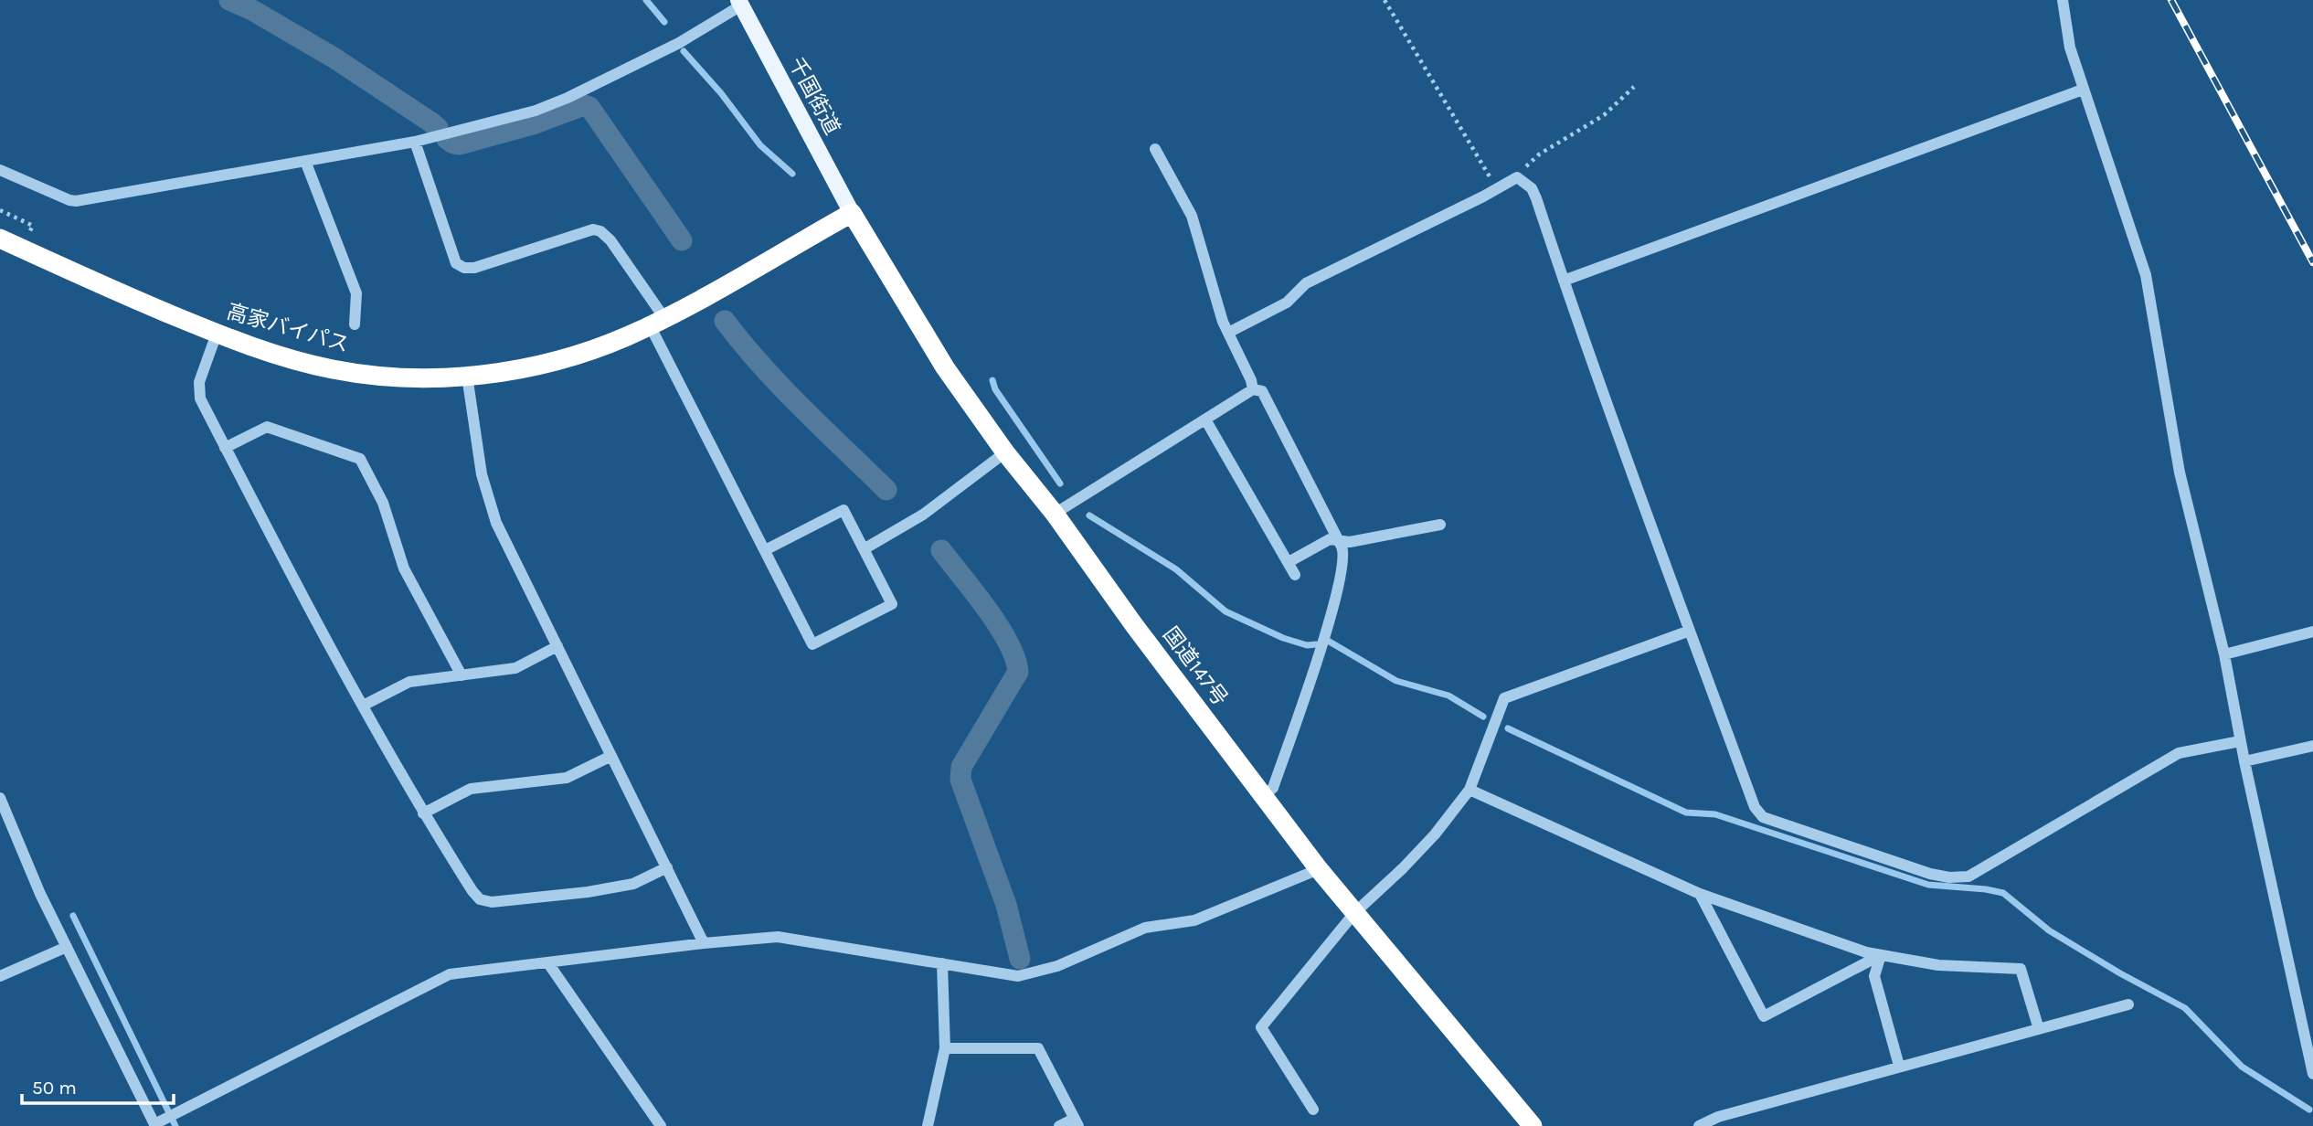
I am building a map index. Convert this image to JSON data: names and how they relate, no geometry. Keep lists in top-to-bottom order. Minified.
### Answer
{"streets":{"highway":["高家バイパス","国道147号"],"main road":["千国街道"]},"crossings":[["千国街道","高家バイパス"],["千国街道","国道147号"],["高家バイパス","国道147号"]],"scale_bar":"50 m"}
